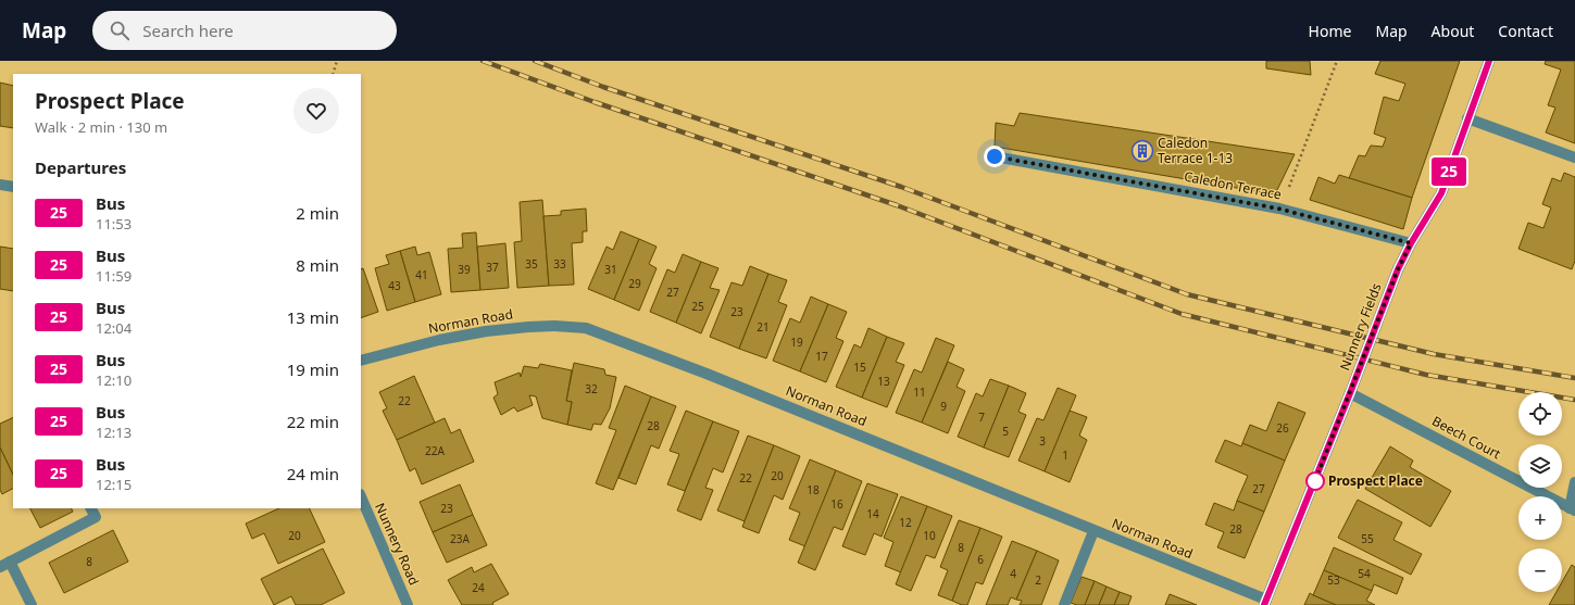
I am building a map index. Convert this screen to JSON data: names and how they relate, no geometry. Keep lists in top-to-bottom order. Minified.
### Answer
{"streets":{"street":["Caledon Terrace","Norman Road","Nunnery Fields","Beech Court","Nunnery Road"]},"crossings":[["Caledon Terrace","Nunnery Fields"],["Norman Road","Nunnery Fields"],["Nunnery Fields","Beech Court"]],"places":{"building":["Caledon Terrace 1-13"],"other":["Prospect Place"]},"lines":["bus line 25"],"house_numbers":["35","33","37","39","31","41","29","43","27","25","23","21","19","17","15","13","32","11","22","9","7","28","26","5","3","22A","1","20","22","27","18","16","23","14","12","28","20","10","23A","55","8","6","8","4","54","2","53","24"],"page":{"header":"Map","search":"Search here","nav":["Home","Map","About","Contact"],"on_map":"25","heading":[["Prospect Place","Walk · 2 min · 130 m"],"Departures"],"list":[{"mark":"25","name":"Bus","note":"11:53","value":"2 min"},{"mark":"25","name":"Bus","note":"11:59","value":"8 min"},{"mark":"25","name":"Bus","note":"12:04","value":"13 min"},{"mark":"25","name":"Bus","note":"12:10","value":"19 min"},{"mark":"25","name":"Bus","note":"12:13","value":"22 min"},{"mark":"25","name":"Bus","note":"12:15","value":"24 min"}],"map_buttons":["+","−"]}}
